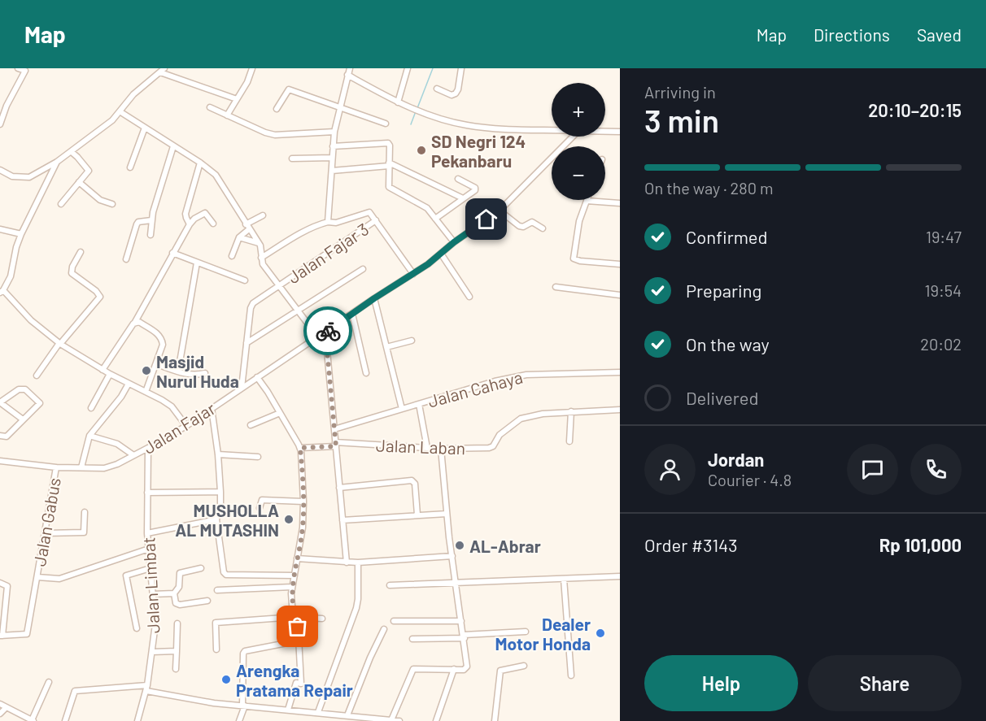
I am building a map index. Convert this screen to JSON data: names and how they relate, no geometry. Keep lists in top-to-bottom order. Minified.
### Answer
{"streets":{"street":["Jalan Fajar 3","Jalan Cahaya","Jalan Fajar","Jalan Laban","Jalan Gabus","Jalan Limbat"]},"crossings":[["Jalan Fajar 3","Jalan Fajar"],["Jalan Fajar","Jalan Gabus"],["Jalan Fajar","Jalan Limbat"],["Jalan Gabus","Jalan Limbat"]],"places":["SD Negri 124 Pekanbaru","Masjid Nurul Huda","MUSHOLLA AL MUTASHIN","AL-Abrar","Dealer Motor Honda","Arengka Pratama Repair"],"page":{"header":"Map","nav":["Map","Directions","Saved"],"heading":["3 min","Arriving in","20:10–20:15"],"panel":["Jordan","Courier · 4.8","Order #3143","Rp 101,000"],"map_buttons":["+","−"],"bar":"On the way · 280 m","list":[["Confirmed","19:47"],["Preparing","19:54"],["On the way","20:02"],"Delivered"],"buttons":["Help","Share"]}}
